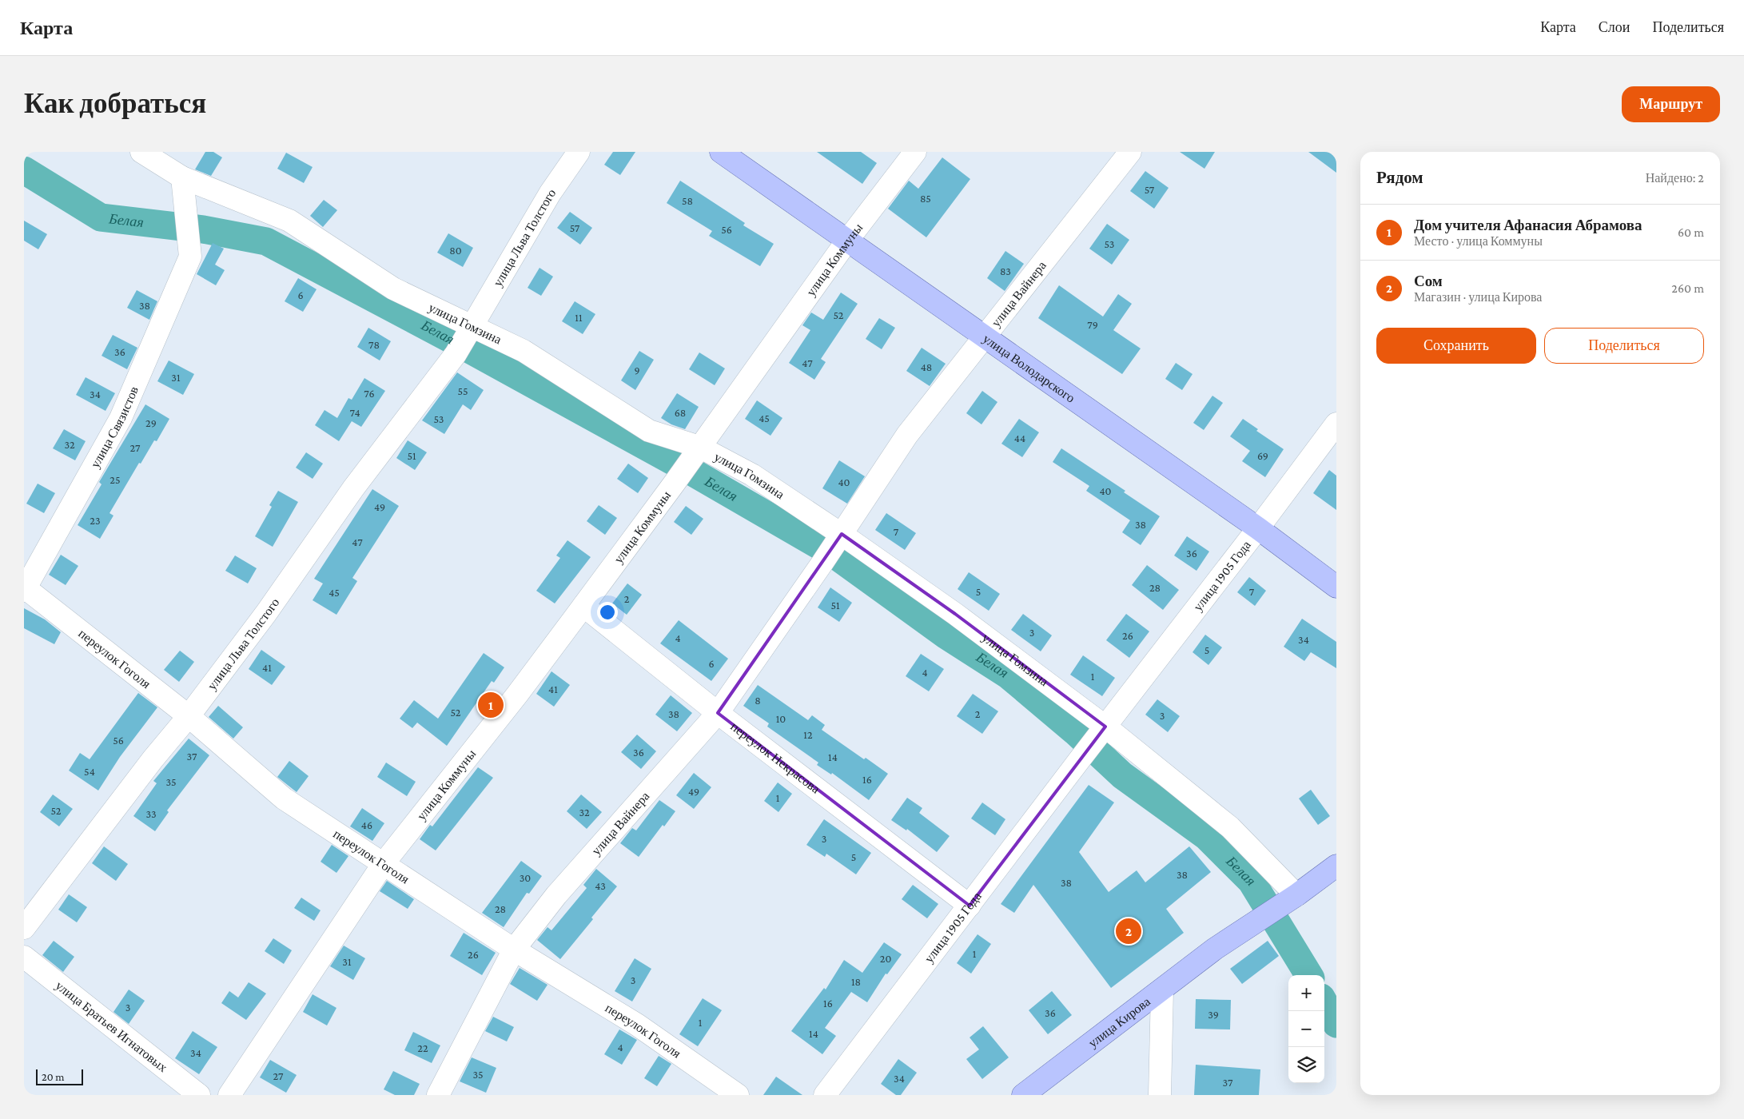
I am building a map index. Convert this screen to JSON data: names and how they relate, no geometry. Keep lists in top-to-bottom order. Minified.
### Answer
{"streets":{"main road":["улица Володарского","улица Кирова"],"street":["улица Льва Толстого","улица Коммуны","улица Вайнера","улица Гомзина","улица Связистов","улица 1905 Года","переулок Гоголя","переулок Некрасова","улица Братьев Игнатовых"]},"crossings":[["улица Льва Толстого","улица Гомзина"],["улица Льва Толстого","переулок Гоголя"],["улица Коммуны","улица Гомзина"],["улица Коммуны","улица Володарского"],["улица Коммуны","переулок Гоголя"],["улица Коммуны","переулок Некрасова"],["улица Вайнера","улица Гомзина"],["улица Вайнера","улица Володарского"],["улица Вайнера","переулок Гоголя"],["улица Вайнера","переулок Некрасова"],["улица Гомзина","улица Связистов"],["улица Гомзина","улица 1905 Года"],["улица Гомзина","улица Кирова"],["улица Володарского","улица 1905 Года"],["улица Связистов","переулок Гоголя"],["улица 1905 Года","переулок Некрасова"]],"water":["Белая"],"house_numbers":["57","85","58","57","56","53","80","83","6","38","52","11","79","78","36","47","48","9","31","55","76","34","74","68","45","53","29","44","32","27","51","69","25","40","40","49","23","38","7","47","36","28","5","7","45","2","51","3","26","4","34","5","6","41","4","1","41","8","52","38","2","3","10","12","56","36","37","14","54","16","35","49","1","52","32","33","46","3","5","38","30","38","43","28","1","26","20","31","3","18","16","3","36","39","1","14","4","22","34","35","27","34","37"],"scale_bar":"20 m","page":{"header":"Карта","nav":["Карта","Слои","Поделиться"],"buttons":["Маршрут",["Сохранить","Поделиться"]],"title":"Как добраться","heading":["Рядом","Найдено: 2"],"list":[{"mark":"1","name":"Дом учителя Афанасия Абрамова","note":"Место · улица Коммуны","value":"60 m"},{"mark":"2","name":"Сом","note":"Магазин · улица Кирова","value":"260 m"}],"pins":["1","2"],"map_buttons":["+","−"],"scale":"20 m"}}
